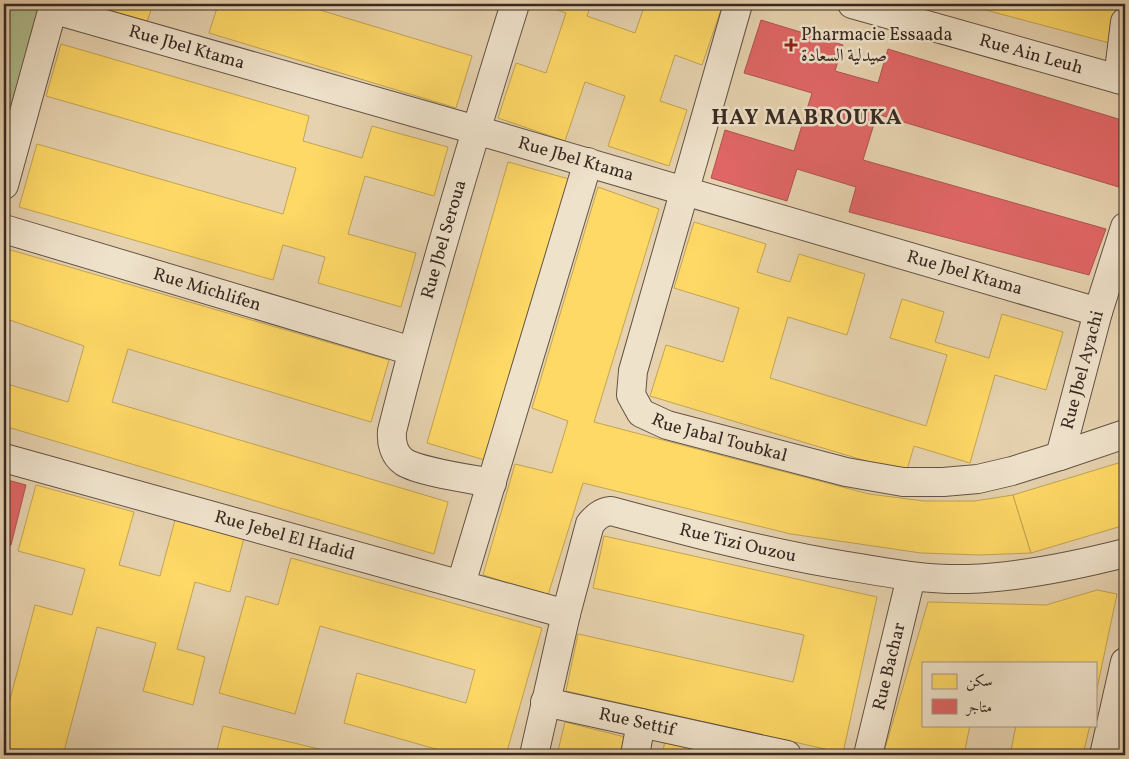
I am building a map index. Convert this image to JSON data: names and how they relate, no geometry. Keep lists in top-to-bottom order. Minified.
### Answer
{"streets":{"street":["Rue Jbel Ktama","Rue Ain Leuh","Rue Jbel Seroua","Rue Michlifen","Rue Jbel Ayachi","Rue Jabal Toubkal","Rue Jebel El Hadid","Rue Tizi Ouzou","Rue Bachar","Rue Settif"]},"crossings":[["Rue Jbel Ktama","Rue Jbel Seroua"],["Rue Jbel Ktama","Rue Jbel Ayachi"],["Rue Jbel Ktama","Rue Jabal Toubkal"],["Rue Jbel Seroua","Rue Michlifen"],["Rue Jbel Ayachi","Rue Jabal Toubkal"],["Rue Jebel El Hadid","Rue Tizi Ouzou"],["Rue Tizi Ouzou","Rue Bachar"],["Rue Tizi Ouzou","Rue Settif"]],"districts":["HAY MABROUKA"],"places":{"health":["Pharmacie Essaada صيدلية السعادة"]},"legend":["سكن","متاجر"]}
